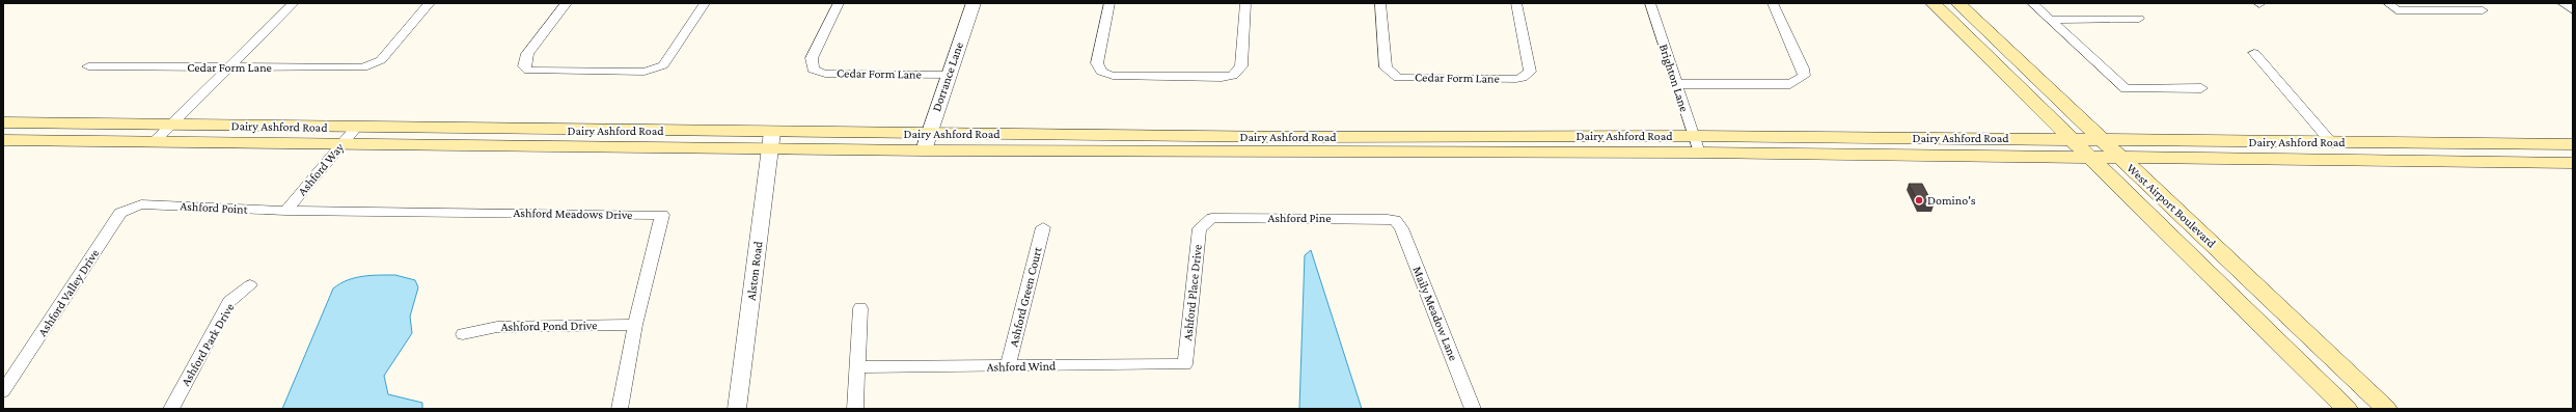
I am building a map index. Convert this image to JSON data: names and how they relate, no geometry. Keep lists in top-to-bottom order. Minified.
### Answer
{"streets":{"main road":["Dairy Ashford Road","West Airport Boulevard"],"street":["Cedar Form Lane","Dorrance Lane","Brighton Lane","Ashford Way","Ashford Point","Ashford Meadows Drive","Ashford Pine","Alston Road","Ashford Valley Drive","Ashford Place Drive","Ashford Green Court","Maily Meadow Lane","Ashford Pond Drive","Ashford Park Drive","Ashford Wind"]},"crossings":[["Cedar Form Lane","Dorrance Lane"],["Dorrance Lane","Dairy Ashford Road"],["Brighton Lane","Dairy Ashford Road"],["Dairy Ashford Road","Ashford Way"],["Dairy Ashford Road","West Airport Boulevard"],["Dairy Ashford Road","Alston Road"],["Ashford Way","Ashford Point"],["Ashford Way","Ashford Meadows Drive"],["Ashford Point","Ashford Meadows Drive"],["Ashford Point","Ashford Valley Drive"],["Ashford Meadows Drive","Ashford Pond Drive"],["Ashford Pine","Ashford Place Drive"],["Ashford Pine","Maily Meadow Lane"],["Ashford Place Drive","Ashford Wind"],["Ashford Green Court","Ashford Wind"]],"places":["Domino's"]}
